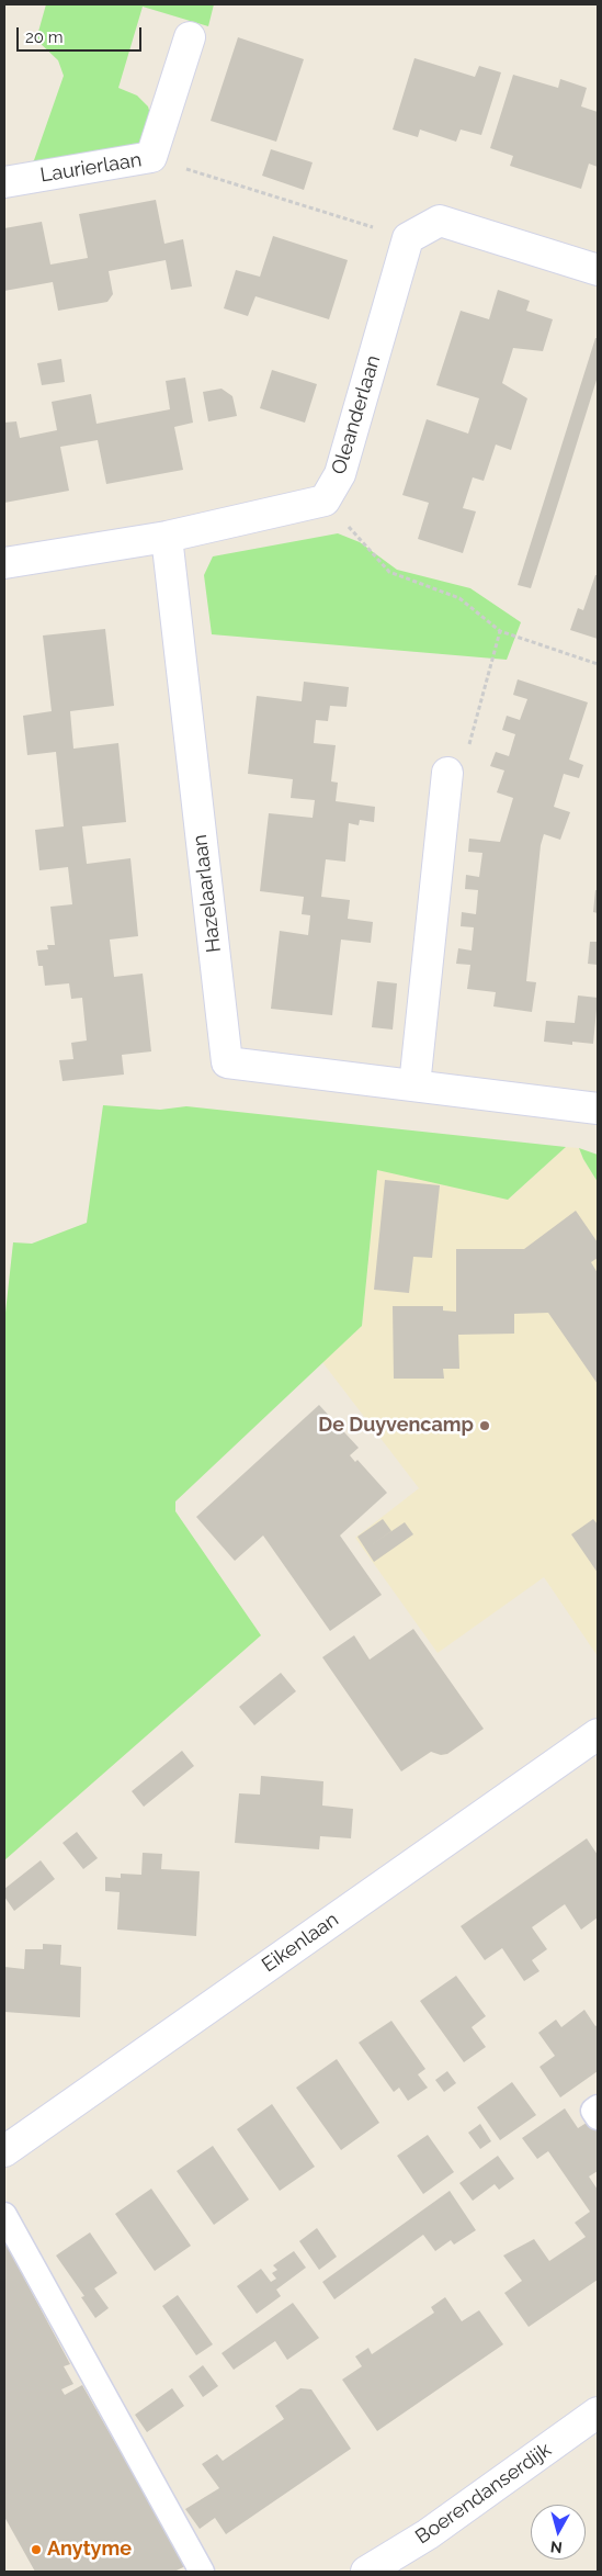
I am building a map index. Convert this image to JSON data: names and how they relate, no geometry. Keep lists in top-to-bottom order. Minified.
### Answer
{"streets":{"street":["Laurierlaan","Oleanderlaan","Hazelaarlaan","Eikenlaan","Boerendanserdijk"]},"places":["De Duyvencamp","Anytyme"],"scale_bar":"20 m","north":"bottom"}
